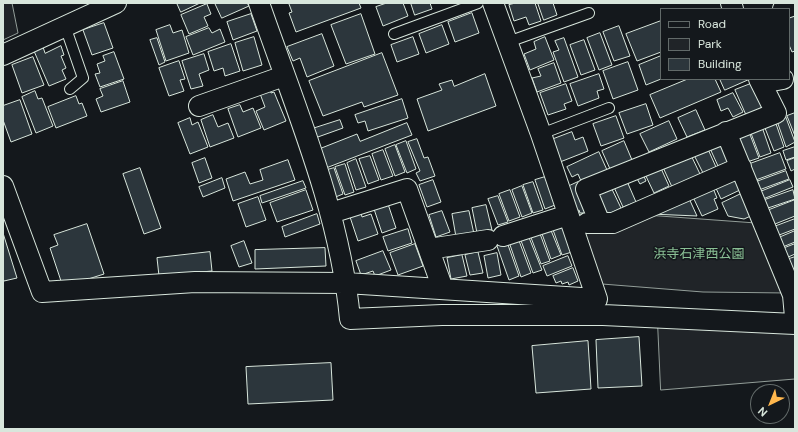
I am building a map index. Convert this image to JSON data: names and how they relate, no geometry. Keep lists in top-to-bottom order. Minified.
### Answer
{"parks":["浜寺石津西公園"],"legend":["Road","Park","Building"],"north":"bottom left"}
